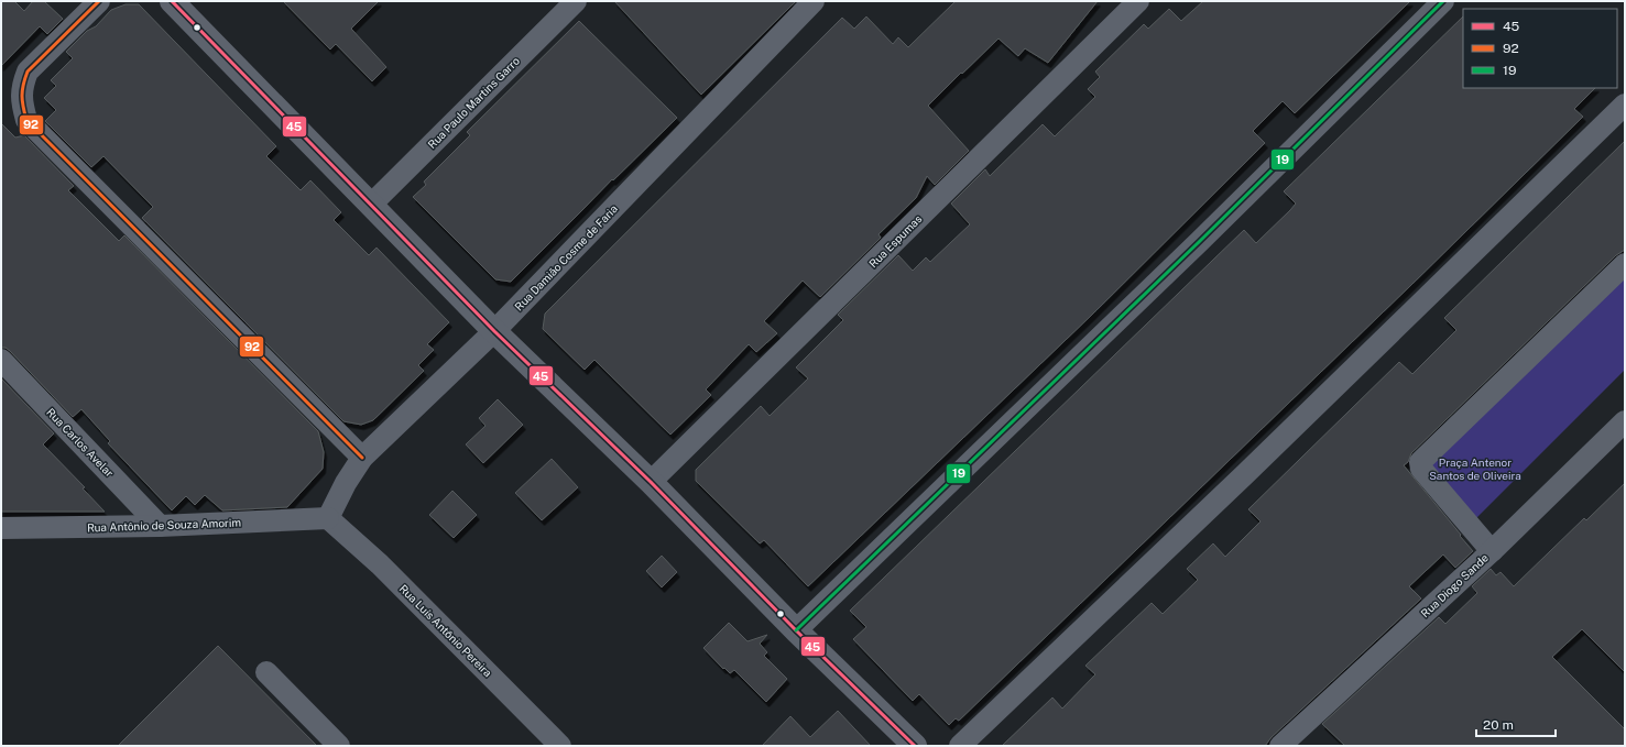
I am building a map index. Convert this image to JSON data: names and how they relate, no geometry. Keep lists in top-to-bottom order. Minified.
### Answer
{"streets":{"street":["Rua Paulo Martins Garro","Rua Espumas","Rua Damião Cosme de Faria","Rua Carlos Avelar","Rua Antônio de Souza Amorim","Rua Diogo Sande","Rua Luís Antônio Pereira"]},"crossings":[["Rua Damião Cosme de Faria","Rua Antônio de Souza Amorim"],["Rua Damião Cosme de Faria","Rua Luís Antônio Pereira"],["Rua Carlos Avelar","Rua Antônio de Souza Amorim"],["Rua Antônio de Souza Amorim","Rua Luís Antônio Pereira"]],"parks":["Praça Antenor Santos de Oliveira"],"lines":["transit line 45","transit line 92","transit line 19"],"legend":["45","92","19"],"scale_bar":"20 m"}
